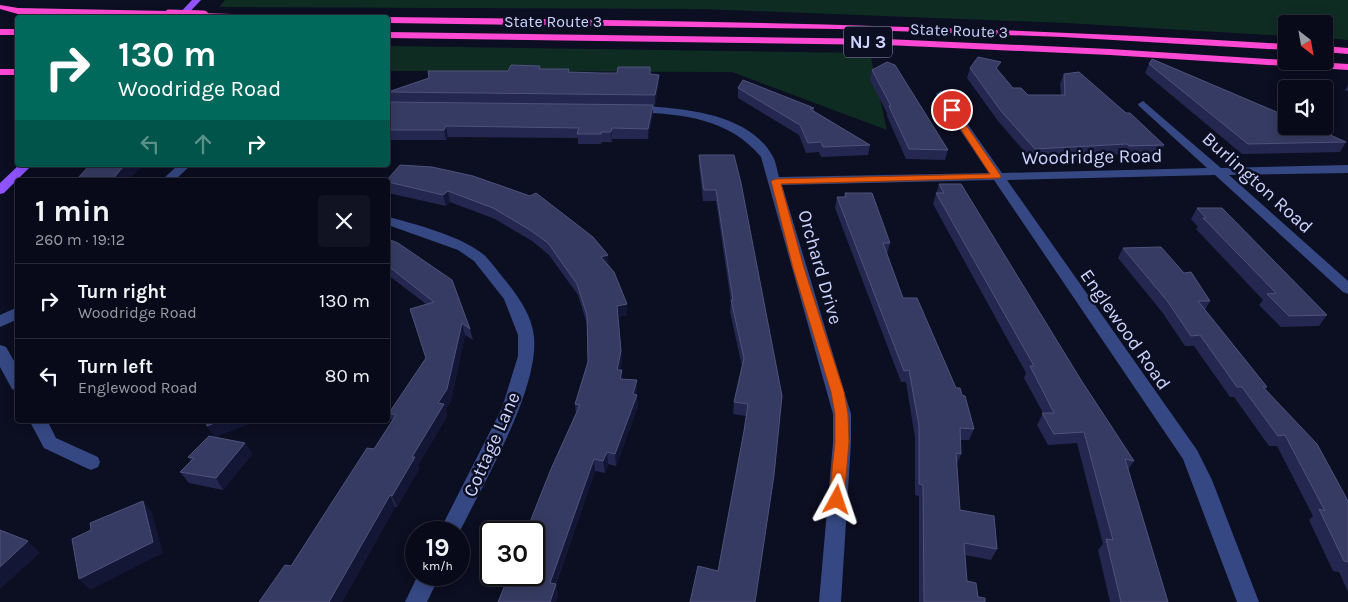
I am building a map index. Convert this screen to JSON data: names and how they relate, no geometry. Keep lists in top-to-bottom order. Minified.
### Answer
{"streets":{"highway":["State Route 3","NJ 3"],"street":["Woodridge Road","Burlington Road","Orchard Drive","Englewood Road","Cottage Lane"]},"crossings":[["Woodridge Road","Burlington Road"],["Woodridge Road","Orchard Drive"],["Woodridge Road","Englewood Road"]],"north":"bottom right","page":{"turn":["130 m","Woodridge Road"],"heading":["1 min","260 m · 19:12"],"list":[{"name":"Turn right","note":"Woodridge Road","value":"130 m"},{"name":"Turn left","note":"Englewood Road","value":"80 m"}],"speed":"19 km/h","limit":"30"}}
